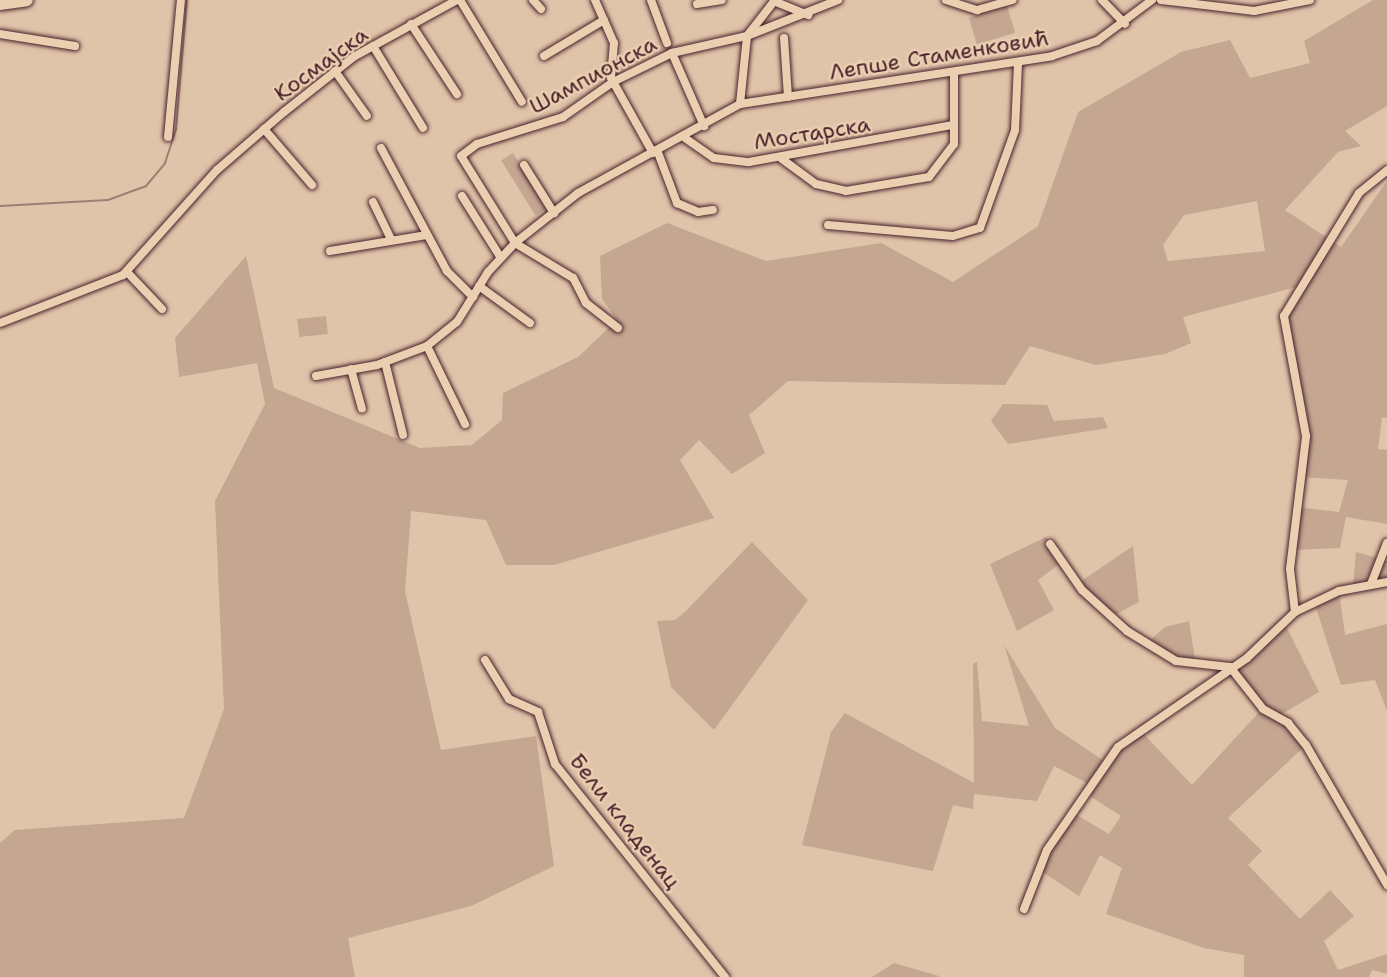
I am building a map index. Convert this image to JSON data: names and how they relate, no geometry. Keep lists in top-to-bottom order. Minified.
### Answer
{"streets":{"street":["Лепше Стаменковић","Космајска","Шампионска","Мостарска","Бели кладенац"]},"crossings":[["Лепше Стаменковић","Шампионска"],["Лепше Стаменковић","Мостарска"]]}
